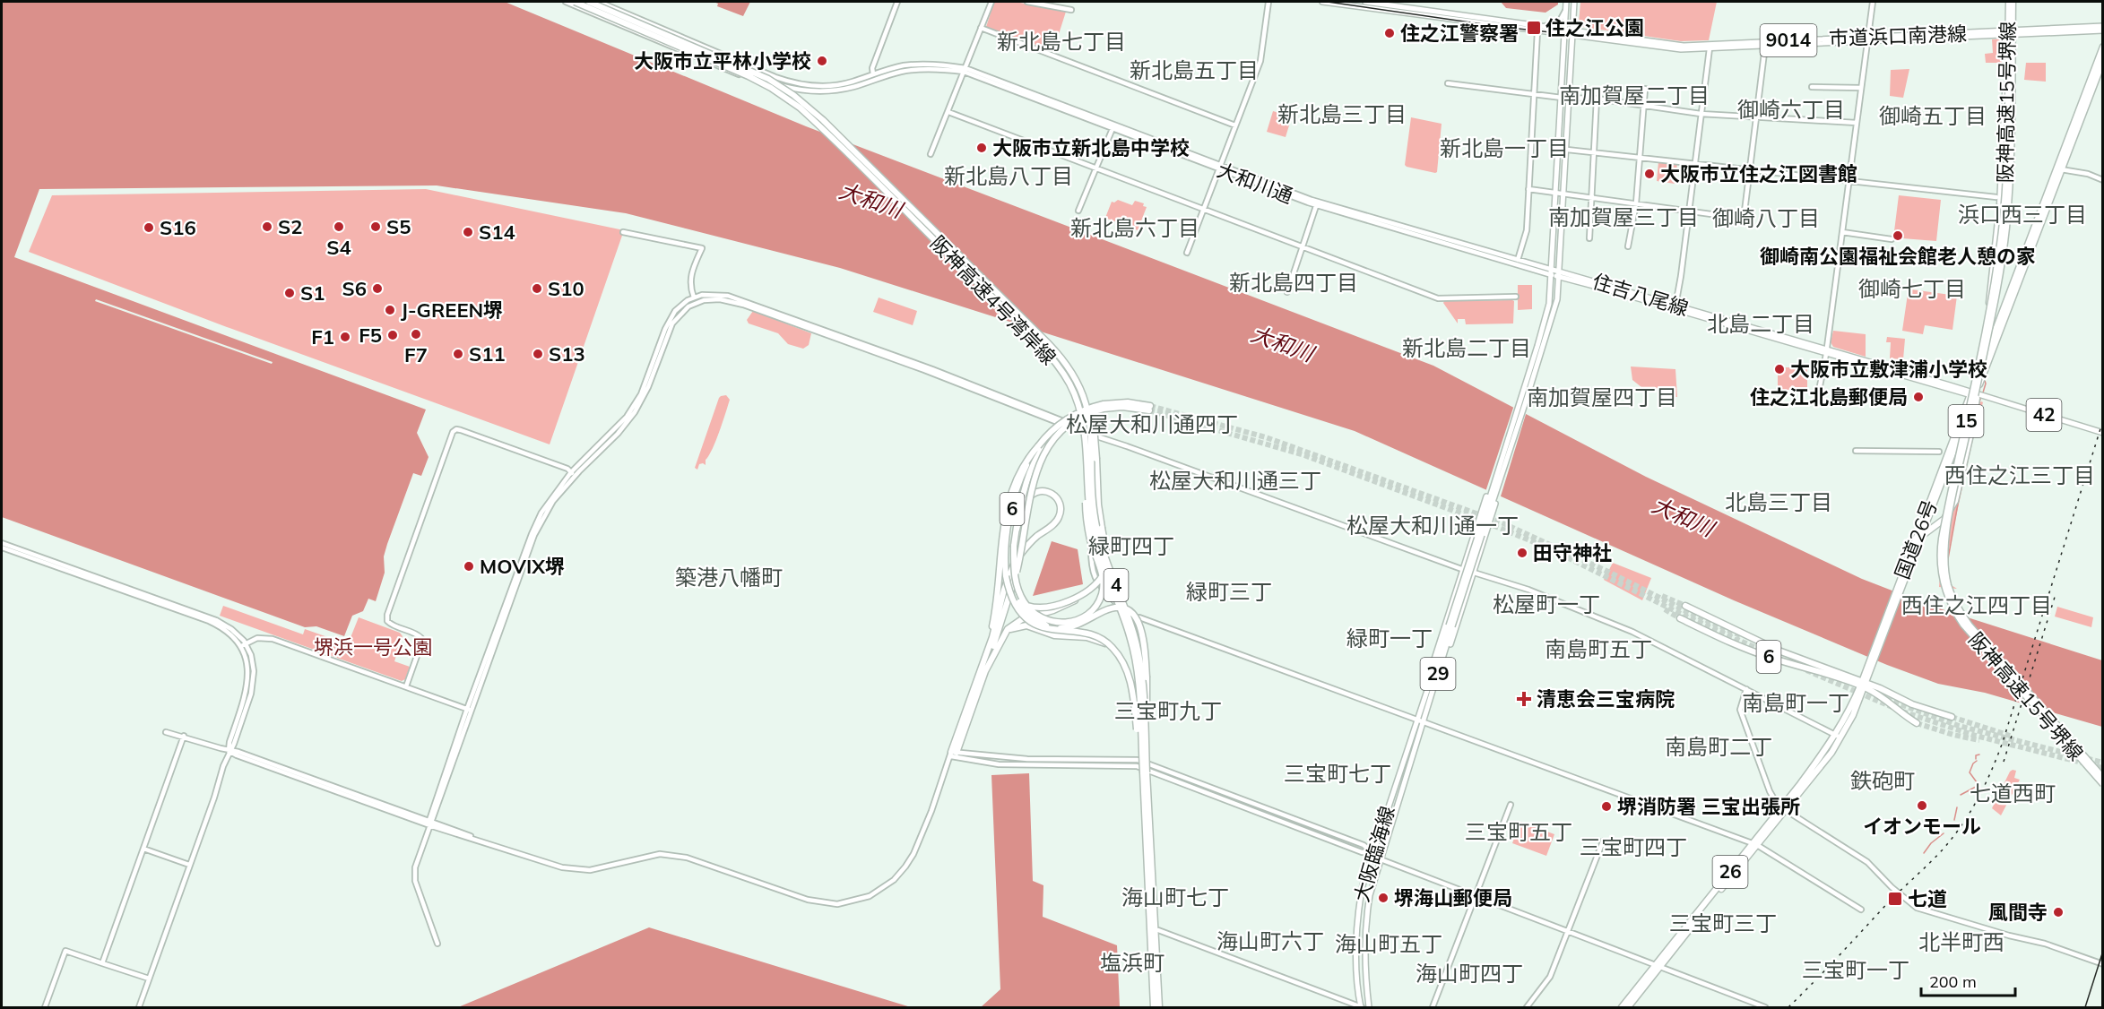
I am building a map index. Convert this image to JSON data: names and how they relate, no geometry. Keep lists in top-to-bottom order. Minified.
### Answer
{"streets":{"highway":["阪神高速15号堺線","阪神高速4号湾岸線","15","6","国道26号","4","26"],"main road":["市道浜口南港線","9014","住吉八尾線","42","29","大阪臨海線"],"street":["大和川通"]},"crossings":[["市道浜口南港線","29"],["阪神高速15号堺線","15"],["阪神高速15号堺線","国道26号"],["大和川通","住吉八尾線"],["大和川通","29"],["住吉八尾線","国道26号"],["住吉八尾線","29"],["阪神高速4号湾岸線","4"],["15","国道26号"],["6","国道26号"],["6","4"],["29","大阪臨海線"]],"districts":["新北島七丁目","新北島五丁目","南加賀屋二丁目","御崎六丁目","新北島三丁目","御崎五丁目","新北島一丁目","新北島八丁目","浜口西三丁目","南加賀屋三丁目","御崎八丁目","新北島六丁目","新北島四丁目","御崎七丁目","北島二丁目","新北島二丁目","南加賀屋四丁目","松屋大和川通四丁","西住之江三丁目","松屋大和川通三丁","北島三丁目","松屋大和川通一丁","緑町四丁","築港八幡町","緑町三丁","松屋町一丁","西住之江四丁目","緑町一丁","南島町五丁","南島町一丁","三宝町九丁","南島町二丁","三宝町七丁","鉄砲町","七道西町","三宝町五丁","三宝町四丁","海山町七丁","三宝町三丁","海山町六丁","北半町西","海山町五丁","塩浜町","三宝町一丁","海山町四丁"],"water":["大和川"],"parks":["堺浜一号公園"],"places":{"transit":["住之江公園","七道"],"other":["住之江警察署","大阪市立平林小学校","大阪市立新北島中学校","大阪市立住之江図書館","S2","S4","S5","S16","S14","御崎南公園福祉会館老人憩の家","S6","S10","S1","J-GREEN堺","F7","F5","F1","S11","S13","大阪市立敷津浦小学校","住之江北島郵便局","田守神社","MOVIX堺","イオンモール","堺消防署 三宝出張所","堺海山郵便局","風間寺"],"health":["清恵会三宝病院"]},"scale_bar":"200 m"}
